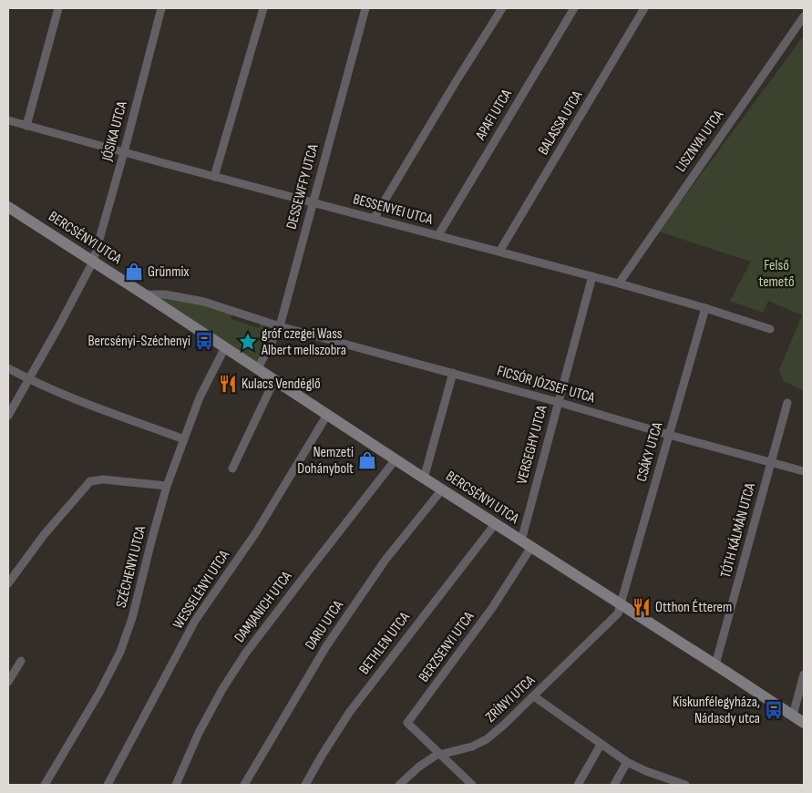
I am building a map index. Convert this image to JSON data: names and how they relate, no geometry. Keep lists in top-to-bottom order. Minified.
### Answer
{"streets":{"street":["APAFI UTCA","BALASSA UTCA","JÓSIKA UTCA","LISZNYAI UTCA","DESSEWFFY UTCA","BESSENYEI UTCA","BERCSÉNYI UTCA","FICSÓR JÓZSEF UTCA","VERSEGHY UTCA","CSÁKY UTCA","TÓTH KÁLMÁN UTCA","SZÉCHENYI UTCA","WESSELÉNYI UTCA","DAMJANICH UTCA","DARU UTCA","BETHLEN UTCA","BERZSENYI UTCA","ZRÍNYI UTCA"]},"crossings":[["APAFI UTCA","BESSENYEI UTCA"],["BALASSA UTCA","BESSENYEI UTCA"],["JÓSIKA UTCA","BESSENYEI UTCA"],["JÓSIKA UTCA","BERCSÉNYI UTCA"],["LISZNYAI UTCA","BESSENYEI UTCA"],["DESSEWFFY UTCA","BESSENYEI UTCA"],["DESSEWFFY UTCA","BERCSÉNYI UTCA"],["DESSEWFFY UTCA","FICSÓR JÓZSEF UTCA"],["BESSENYEI UTCA","VERSEGHY UTCA"],["BESSENYEI UTCA","CSÁKY UTCA"],["BERCSÉNYI UTCA","VERSEGHY UTCA"],["BERCSÉNYI UTCA","CSÁKY UTCA"],["BERCSÉNYI UTCA","TÓTH KÁLMÁN UTCA"],["BERCSÉNYI UTCA","SZÉCHENYI UTCA"],["BERCSÉNYI UTCA","WESSELÉNYI UTCA"],["BERCSÉNYI UTCA","DAMJANICH UTCA"],["BERCSÉNYI UTCA","DARU UTCA"],["BERCSÉNYI UTCA","BETHLEN UTCA"],["BERCSÉNYI UTCA","BERZSENYI UTCA"],["BERCSÉNYI UTCA","ZRÍNYI UTCA"],["FICSÓR JÓZSEF UTCA","VERSEGHY UTCA"],["FICSÓR JÓZSEF UTCA","CSÁKY UTCA"],["FICSÓR JÓZSEF UTCA","TÓTH KÁLMÁN UTCA"],["VERSEGHY UTCA","BERZSENYI UTCA"],["CSÁKY UTCA","ZRÍNYI UTCA"],["BERZSENYI UTCA","ZRÍNYI UTCA"]],"parks":["Felső temető"],"places":{"shop":["Grünmix","Nemzeti Dohánybolt"],"bus stop":["Bercsényi-Széchenyi","Kiskunfélegyháza, Nádasdy utca"],"place":["gróf czegei Wass Albert mellszobra"],"restaurant":["Kulacs Vendéglő","Otthon Étterem"]}}
